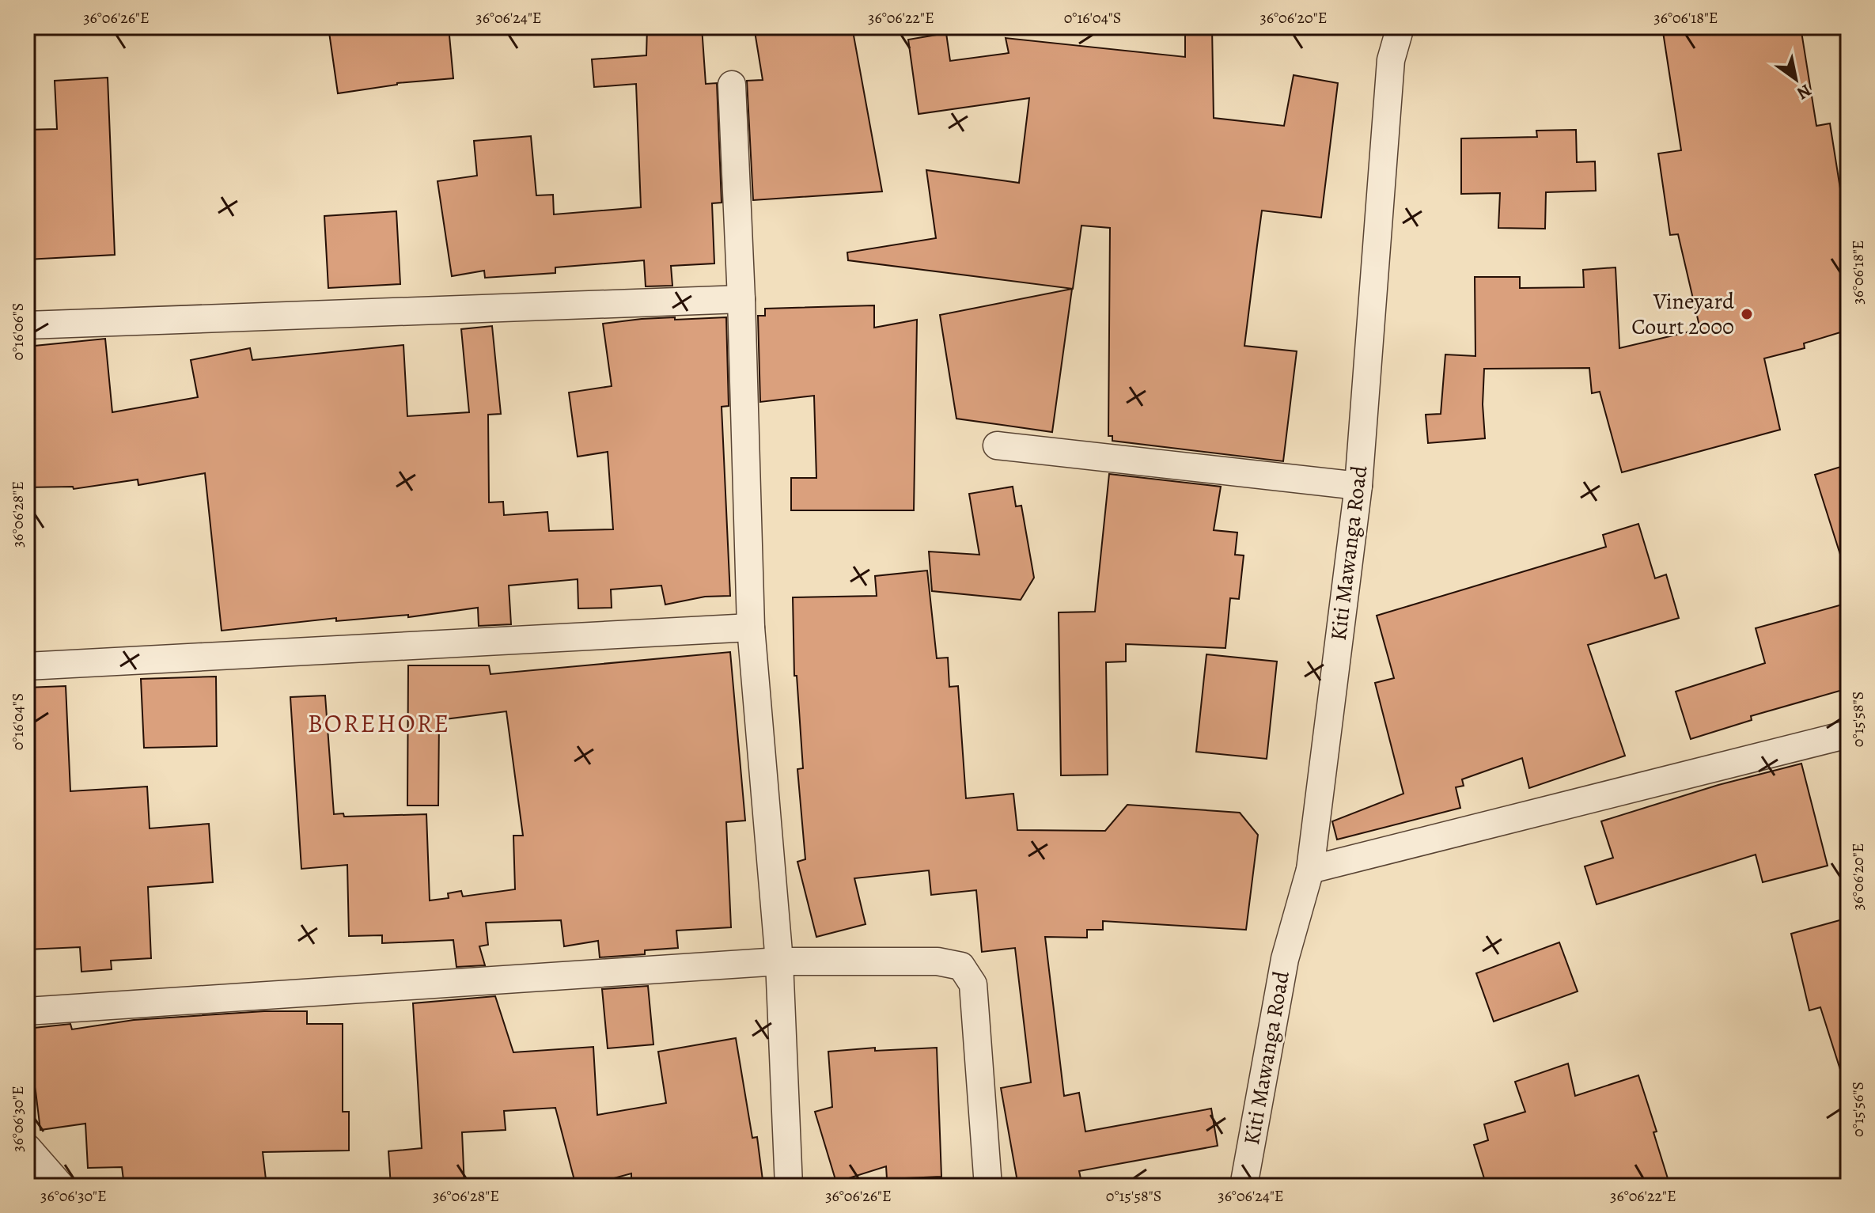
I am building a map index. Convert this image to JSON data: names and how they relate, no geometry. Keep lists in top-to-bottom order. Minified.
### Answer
{"streets":{"street":["Kiti Mawanga Road"]},"districts":["BOREHORE"],"places":["Vineyard Court 2000"],"north":"bottom right","coordinates":["36°06'26\"E","36°06'24\"E","36°06'22\"E","0°16'04\"S","36°06'20\"E","36°06'18\"E","0°16'06\"S","36°06'28\"E","0°15'58\"S","0°15'56\"S","36°06'30\"E"]}
